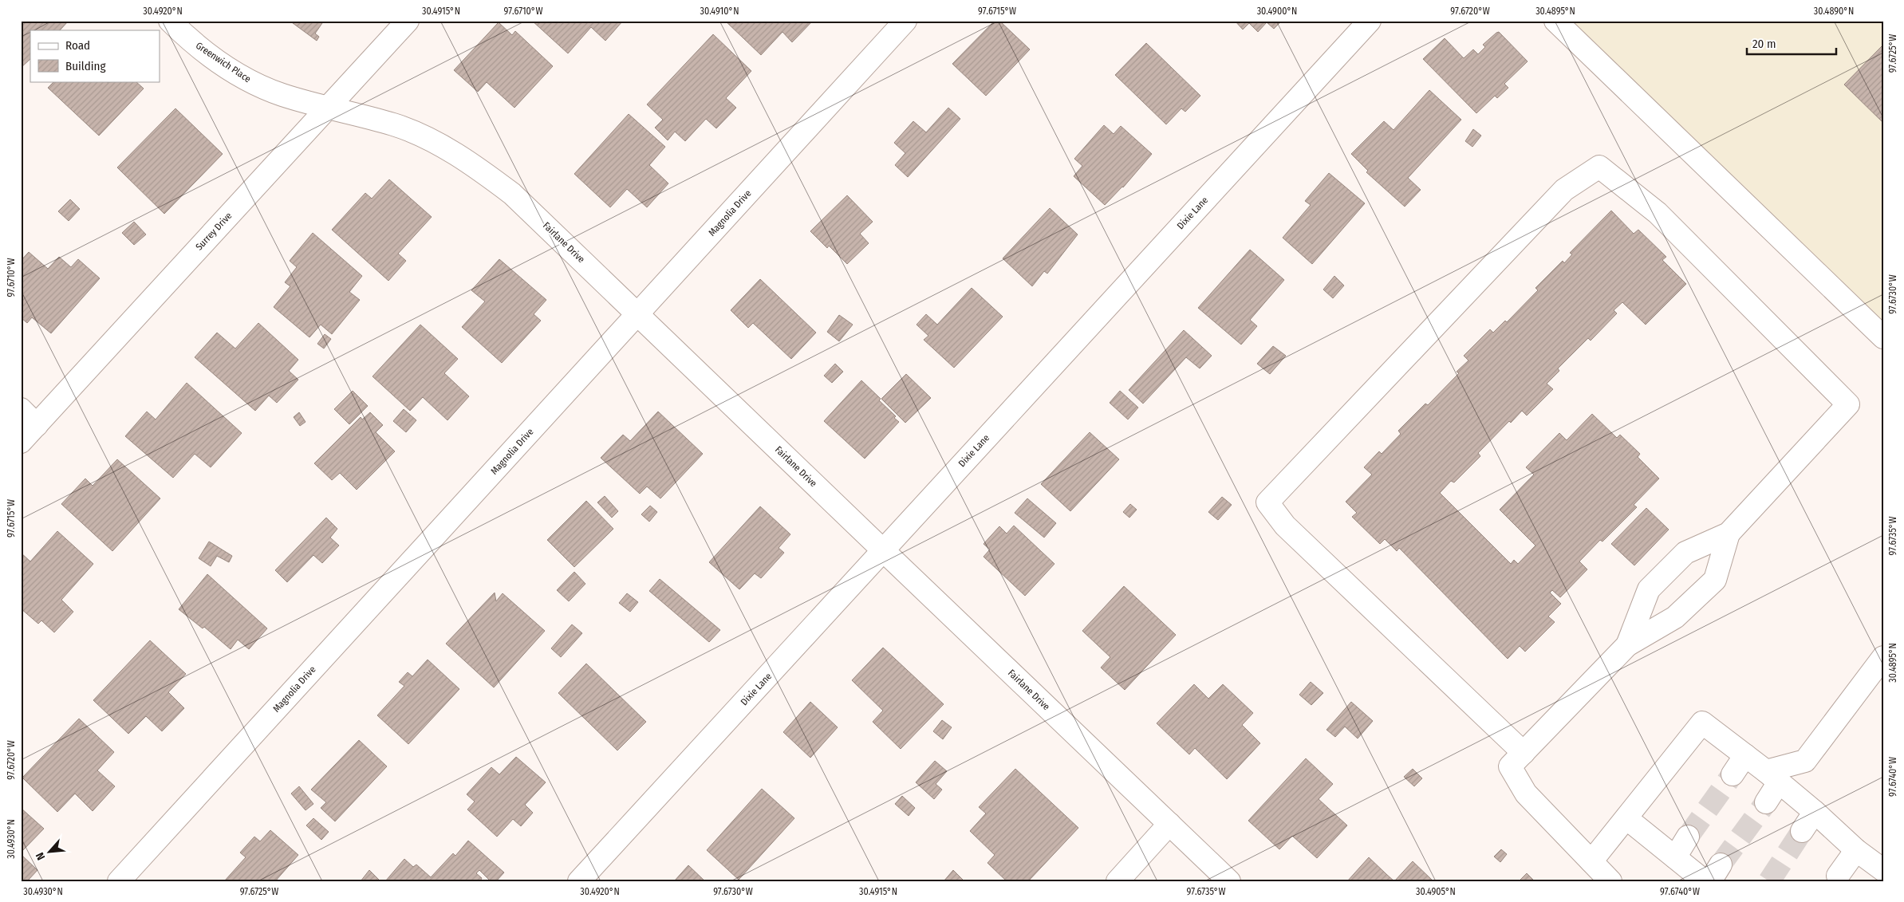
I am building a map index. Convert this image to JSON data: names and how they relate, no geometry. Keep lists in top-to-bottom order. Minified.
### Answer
{"streets":{"street":["Greenwich Place","Magnolia Drive","Dixie Lane","Surrey Drive","Fairlane Drive"]},"crossings":[["Greenwich Place","Surrey Drive"],["Greenwich Place","Fairlane Drive"],["Magnolia Drive","Fairlane Drive"],["Dixie Lane","Fairlane Drive"],["Surrey Drive","Fairlane Drive"]],"legend":["Road","Building"],"scale_bar":"20 m","north":"bottom left","coordinates":["30.4920°N","30.4915°N","97.6710°W","30.4910°N","97.6715°W","30.4900°N","97.6720°W","30.4895°N","30.4890°N","97.6725°W","97.6730°W","97.6735°W","97.6740°W","30.4930°N","30.4905°N"]}
